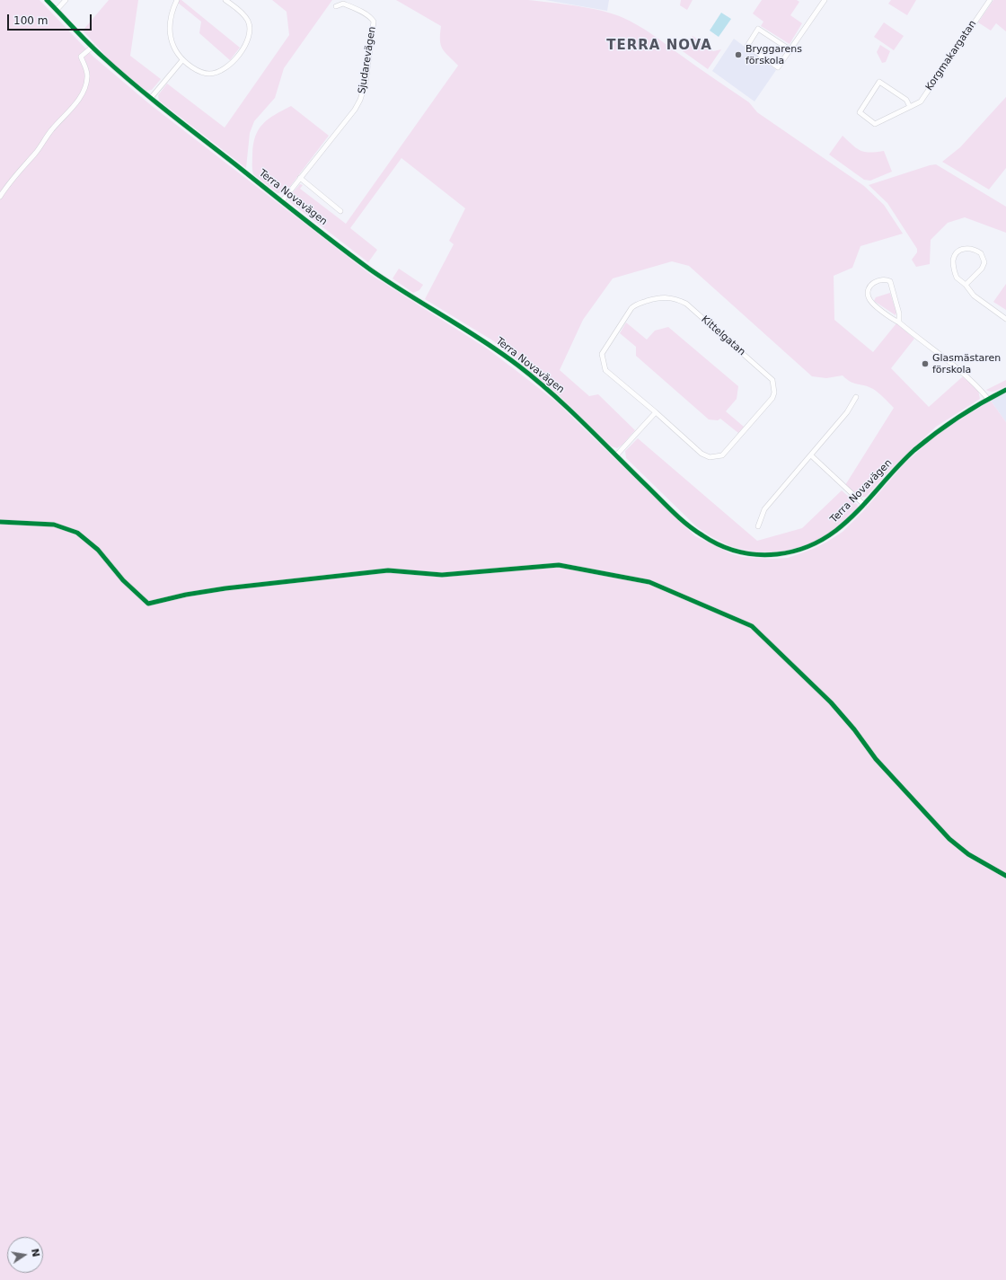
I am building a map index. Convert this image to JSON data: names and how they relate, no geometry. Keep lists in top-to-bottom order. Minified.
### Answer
{"streets":{"street":["Korgmakargatan","Sjudarevägen","Terra Novavägen","Kittelgatan"]},"crossings":[["Sjudarevägen","Terra Novavägen"]],"districts":["TERRA NOVA"],"places":["Bryggarens förskola","Glasmästaren förskola"],"scale_bar":"100 m","north":"right"}
